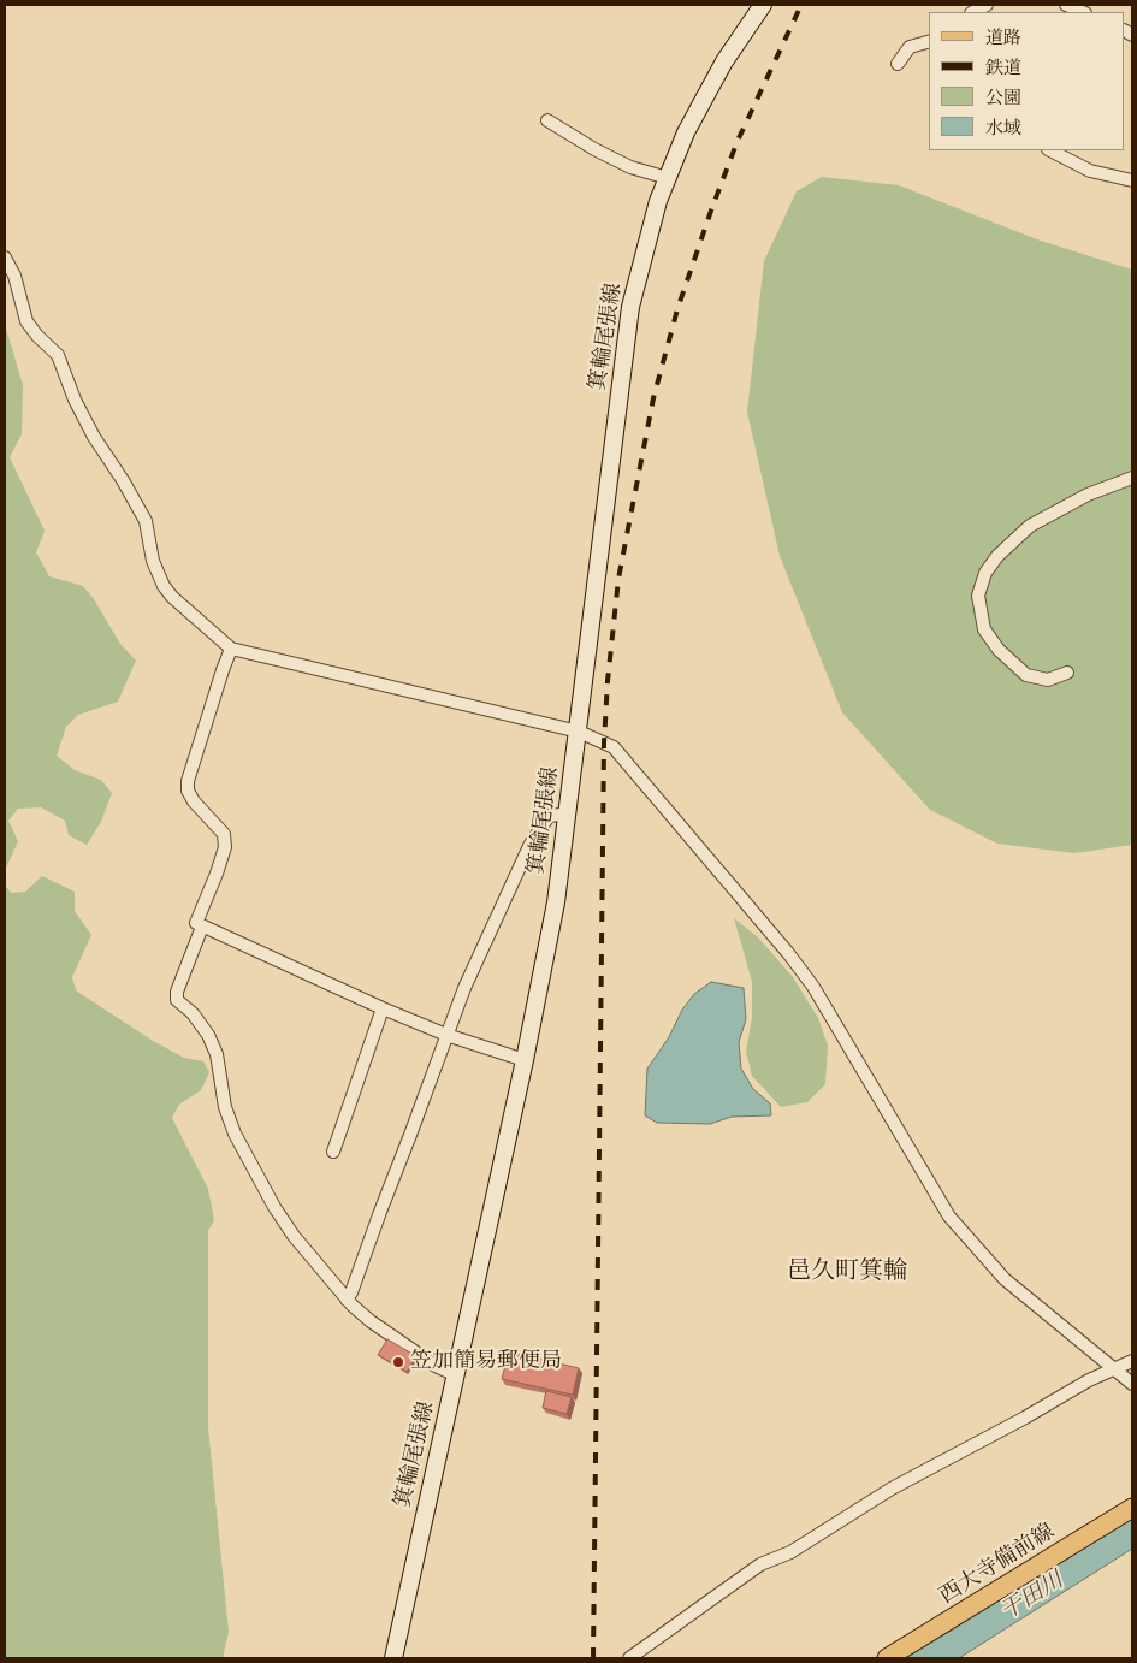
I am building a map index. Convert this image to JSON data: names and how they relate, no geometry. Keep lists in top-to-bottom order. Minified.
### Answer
{"streets":{"main road":["箕輪尾張線","西大寺備前線"]},"districts":["邑久町箕輪"],"water":["干田川"],"places":["笠加簡易郵便局"],"legend":["道路","鉄道","公園","水域"]}
